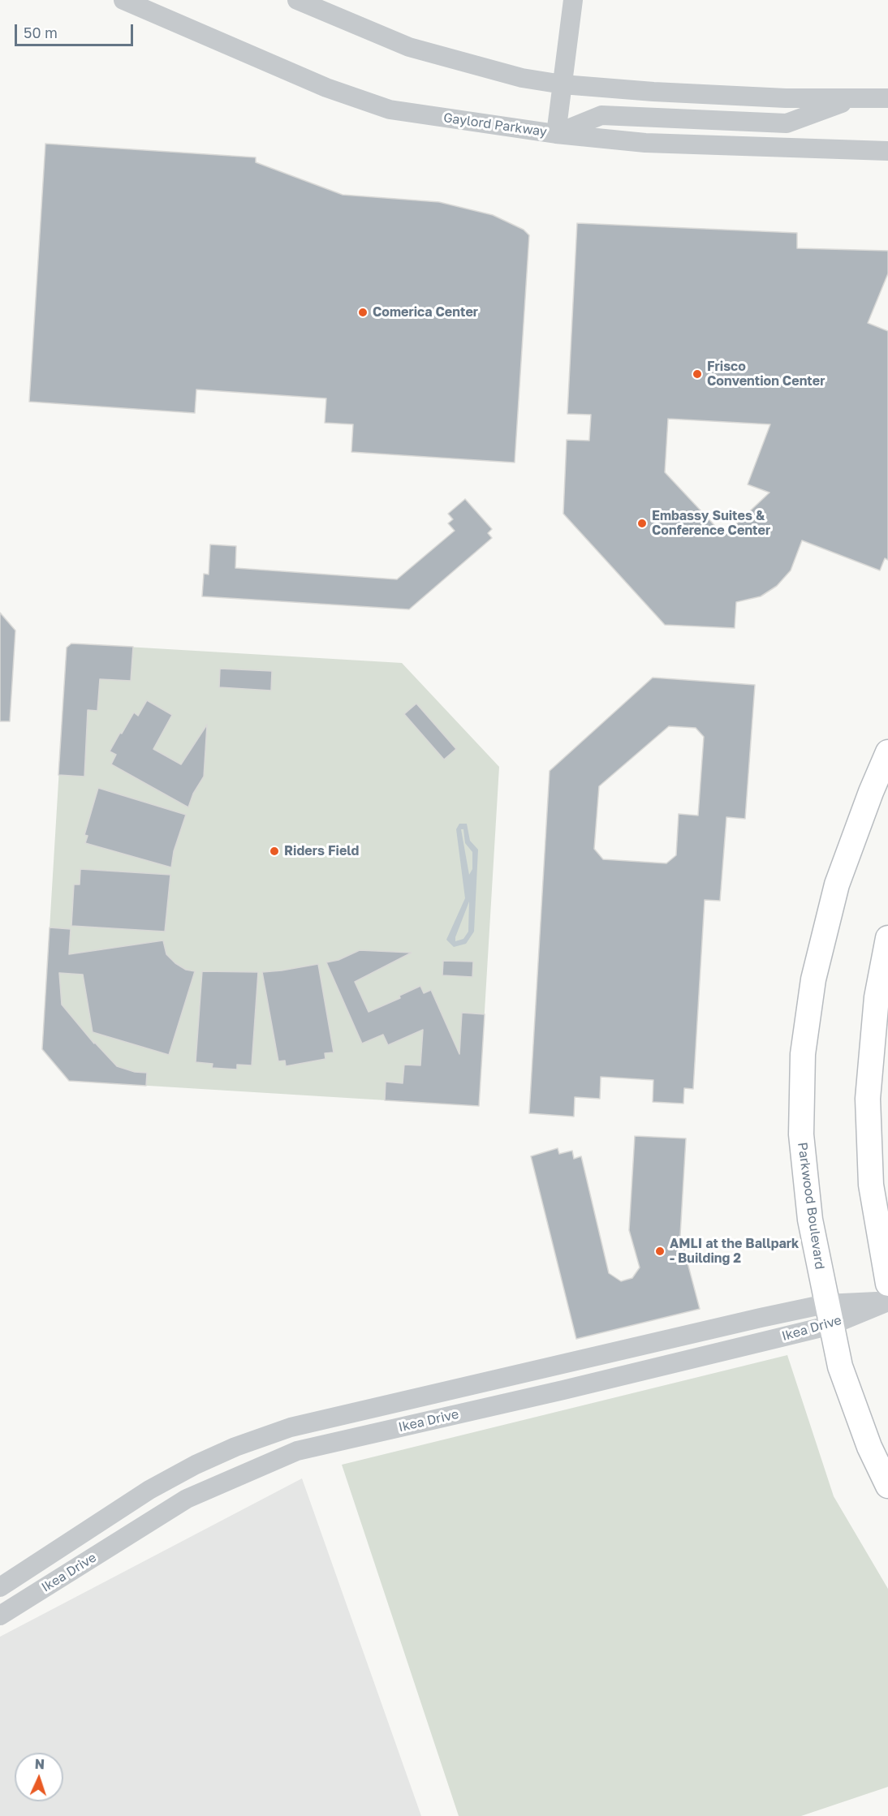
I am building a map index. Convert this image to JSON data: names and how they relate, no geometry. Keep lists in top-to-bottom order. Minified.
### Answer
{"streets":{"main road":["Parkwood Boulevard"],"street":["Gaylord Parkway","Ikea Drive"]},"crossings":[["Parkwood Boulevard","Ikea Drive"]],"places":["Comerica Center","Frisco Convention Center","Embassy Suites & Conference Center","Riders Field","AMLI at the Ballpark - Building 2"],"scale_bar":"50 m","north":"top"}
